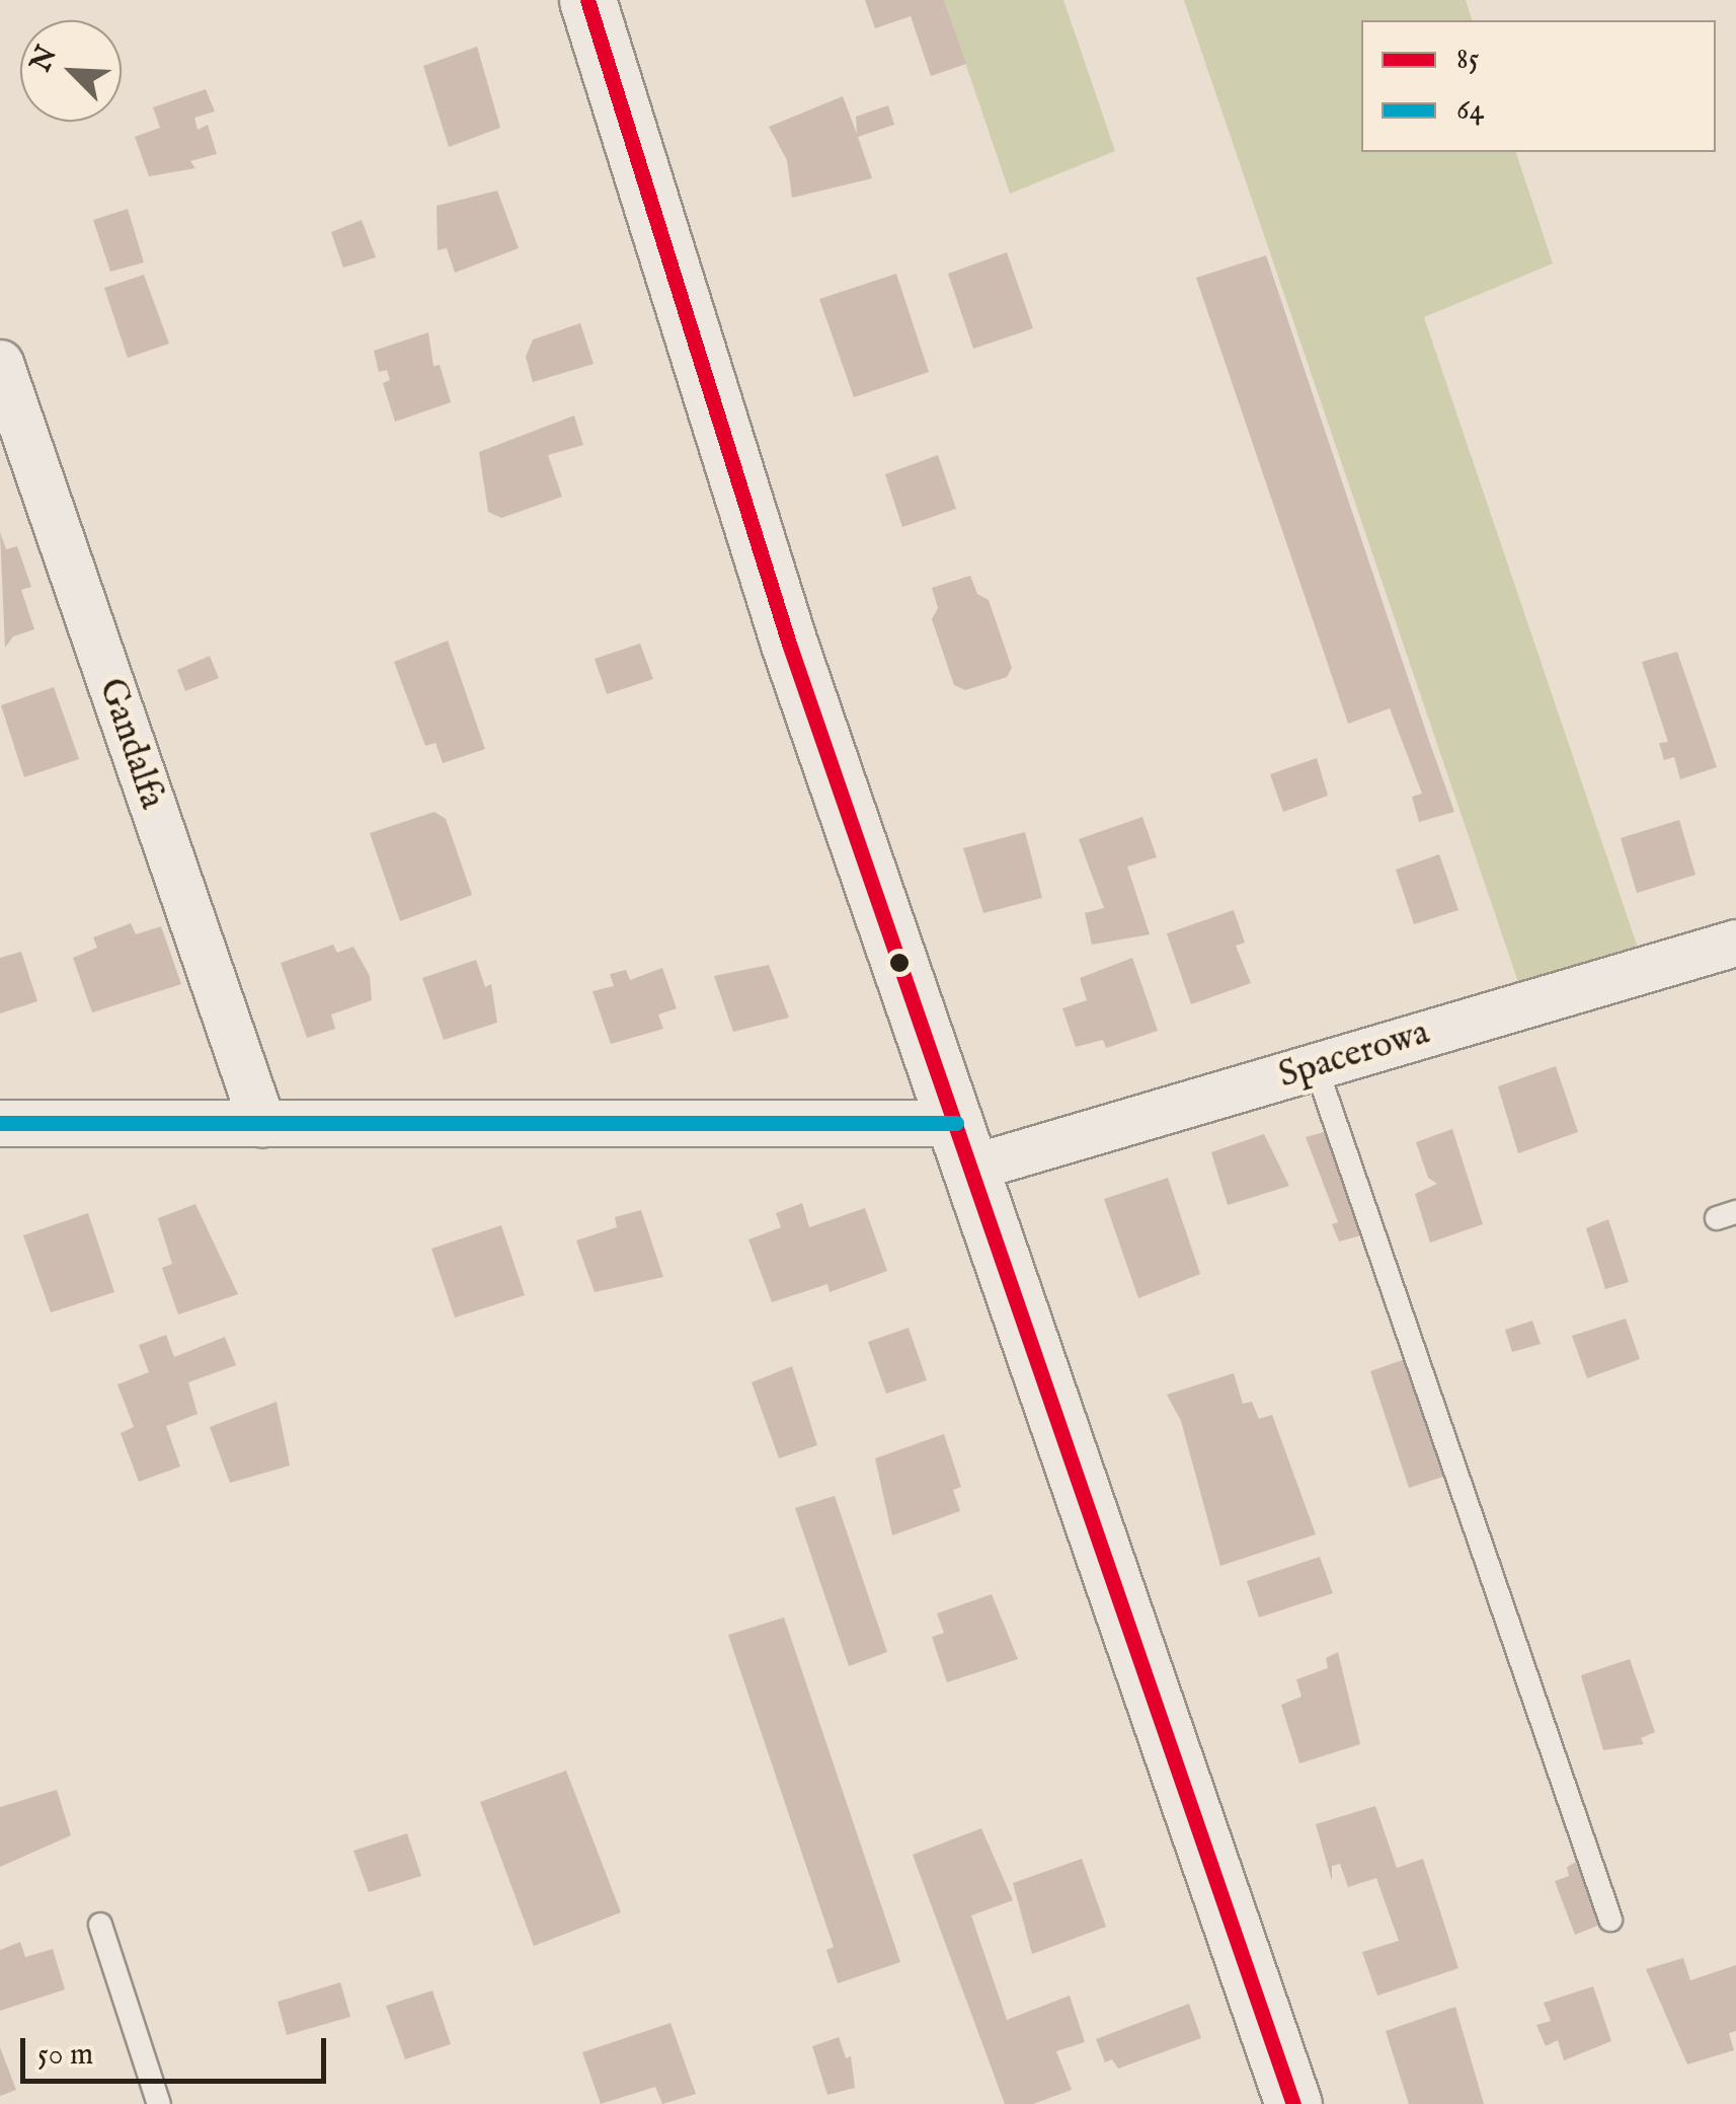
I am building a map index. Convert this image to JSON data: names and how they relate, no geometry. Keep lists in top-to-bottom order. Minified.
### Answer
{"streets":{"street":["Gandalfa","Spacerowa"]},"crossings":[["Gandalfa","Spacerowa"]],"lines":["transit line 85","transit line 64"],"legend":["85","64"],"scale_bar":"50 m","north":"top left"}
